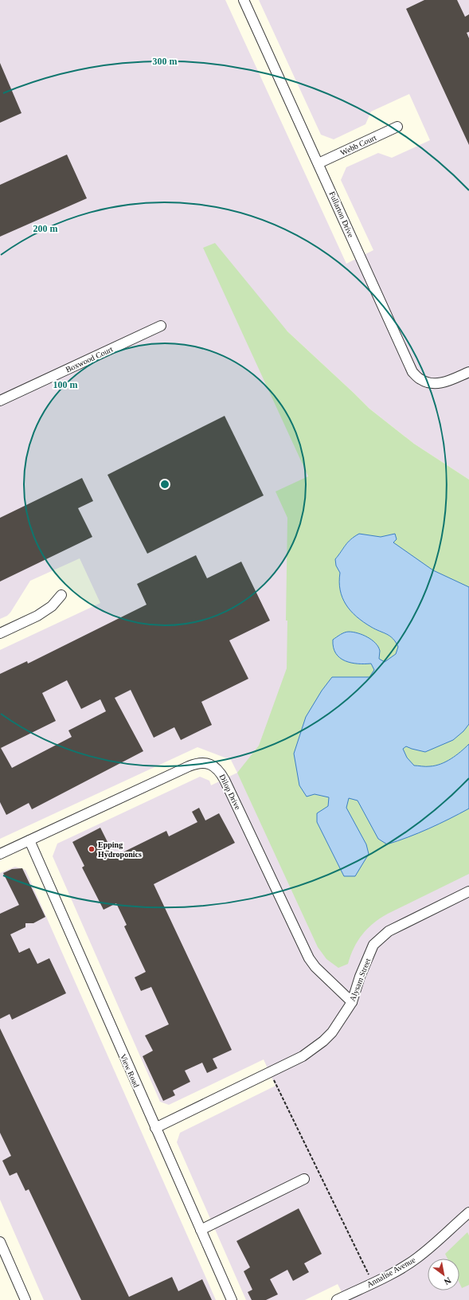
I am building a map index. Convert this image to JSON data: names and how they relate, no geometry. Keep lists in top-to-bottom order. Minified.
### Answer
{"streets":{"street":["Webb Court","Fullarton Drive","Boxwood Court","Dilop Drive","Alysam Street","View Road","Annalise Avenue"]},"crossings":[["Webb Court","Fullarton Drive"],["Dilop Drive","Alysam Street"],["Dilop Drive","View Road"],["Alysam Street","View Road"]],"places":["Epping Hydroponics"],"north":"bottom right","rings":["300 m","200 m","100 m"]}
